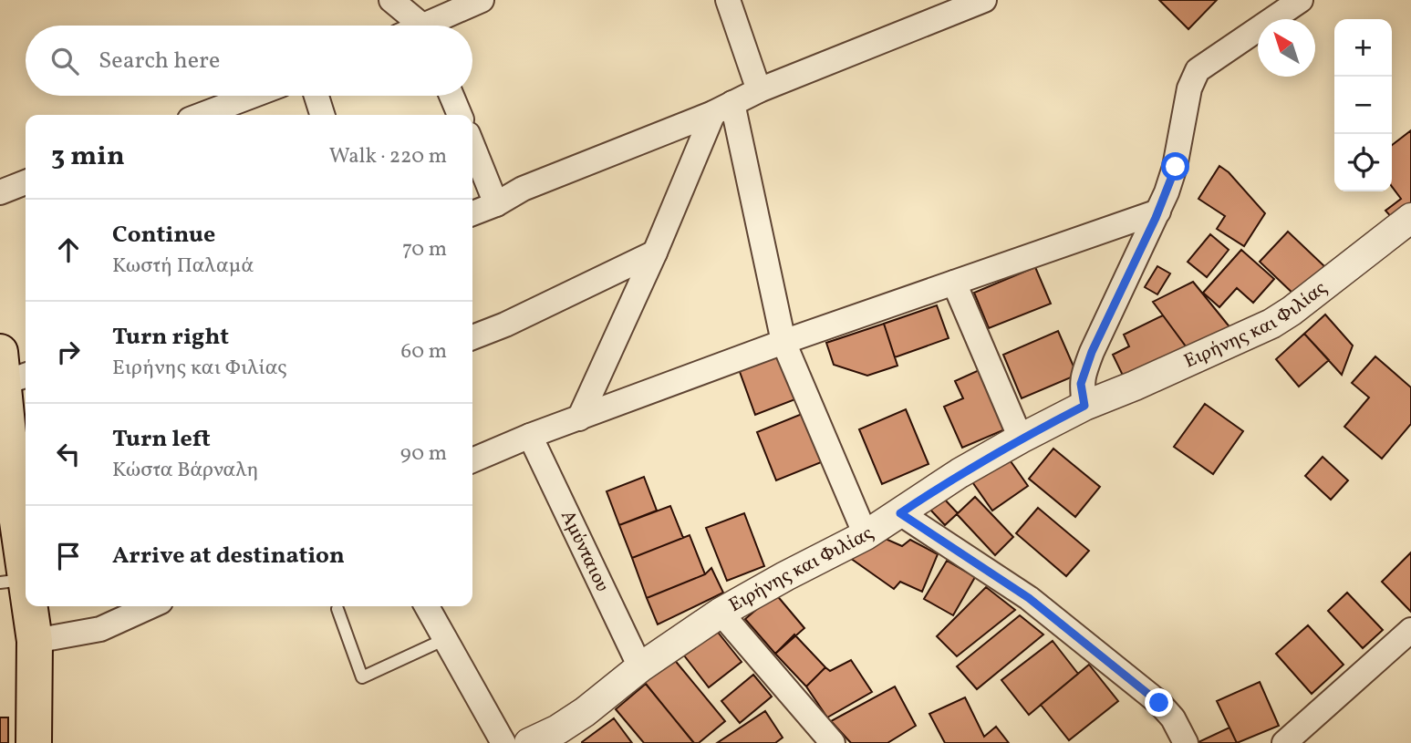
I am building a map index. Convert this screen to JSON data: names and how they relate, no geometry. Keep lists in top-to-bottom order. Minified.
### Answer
{"streets":{"street":["Ειρήνης και Φιλίας","Αμύνταιου"]},"crossings":[["Ειρήνης και Φιλίας","Αμύνταιου"]],"north":"top left","page":{"map_buttons":["+","−"],"search":"Search here","heading":["3 min","Walk · 220 m"],"list":[["Continue","Κωστή Παλαμά","70 m"],["Turn right","Ειρήνης και Φιλίας","60 m"],["Turn left","Κώστα Βάρναλη","90 m"],"Arrive at destination"]}}
